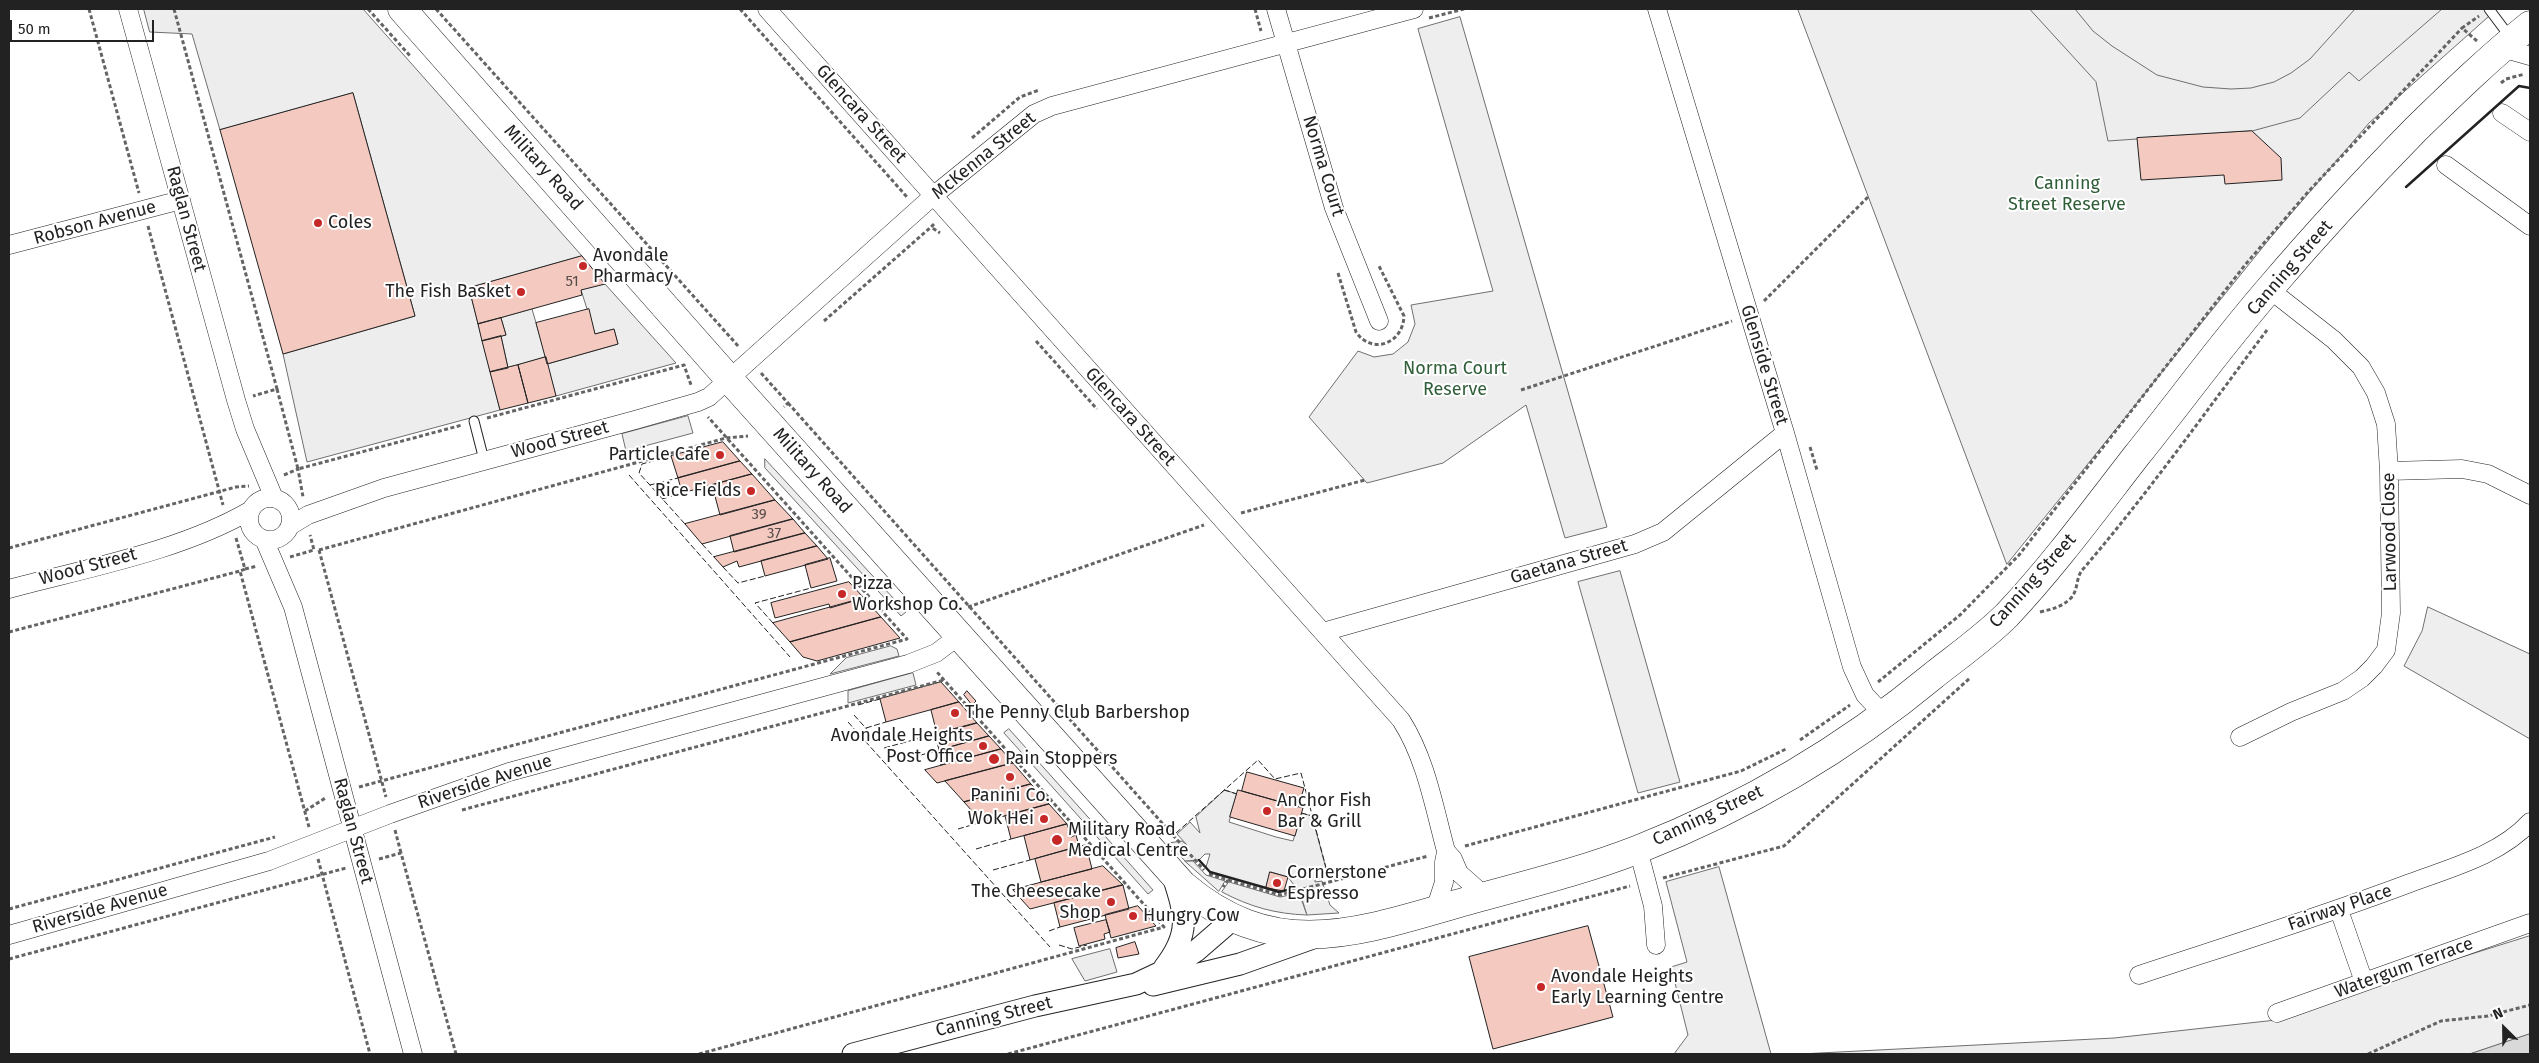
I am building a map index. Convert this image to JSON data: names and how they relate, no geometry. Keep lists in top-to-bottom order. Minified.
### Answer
{"streets":{"main road":["Military Road","Canning Street"],"street":["Glencara Street","McKenna Street","Norma Court","Raglan Street","Robson Avenue","Glenside Street","Wood Street","Larwood Close","Gaetana Street","Riverside Avenue","Fairway Place","Watergum Terrace"]},"crossings":[["Glencara Street","McKenna Street"],["Glencara Street","Canning Street"],["Glencara Street","Gaetana Street"],["McKenna Street","Norma Court"],["McKenna Street","Military Road"],["McKenna Street","Wood Street"],["Military Road","Canning Street"],["Military Road","Wood Street"],["Military Road","Riverside Avenue"],["Raglan Street","Robson Avenue"],["Raglan Street","Wood Street"],["Raglan Street","Riverside Avenue"],["Canning Street","Glenside Street"],["Canning Street","Larwood Close"],["Glenside Street","Gaetana Street"]],"parks":["Canning Street Reserve","Norma Court Reserve"],"places":["Coles","Avondale Pharmacy","The Fish Basket","Particle Cafe","Rice Fields","Pizza Workshop Co.","The Penny Club Barbershop","Avondale Heights Post Office","Pain Stoppers","Panini Co.","Anchor Fish Bar & Grill","Wok Hei","Military Road Medical Centre","Cornerstone Espresso","The Cheesecake Shop","Hungry Cow","Avondale Heights Early Learning Centre"],"house_numbers":["51","39","37"],"scale_bar":"50 m","north":"top left"}
